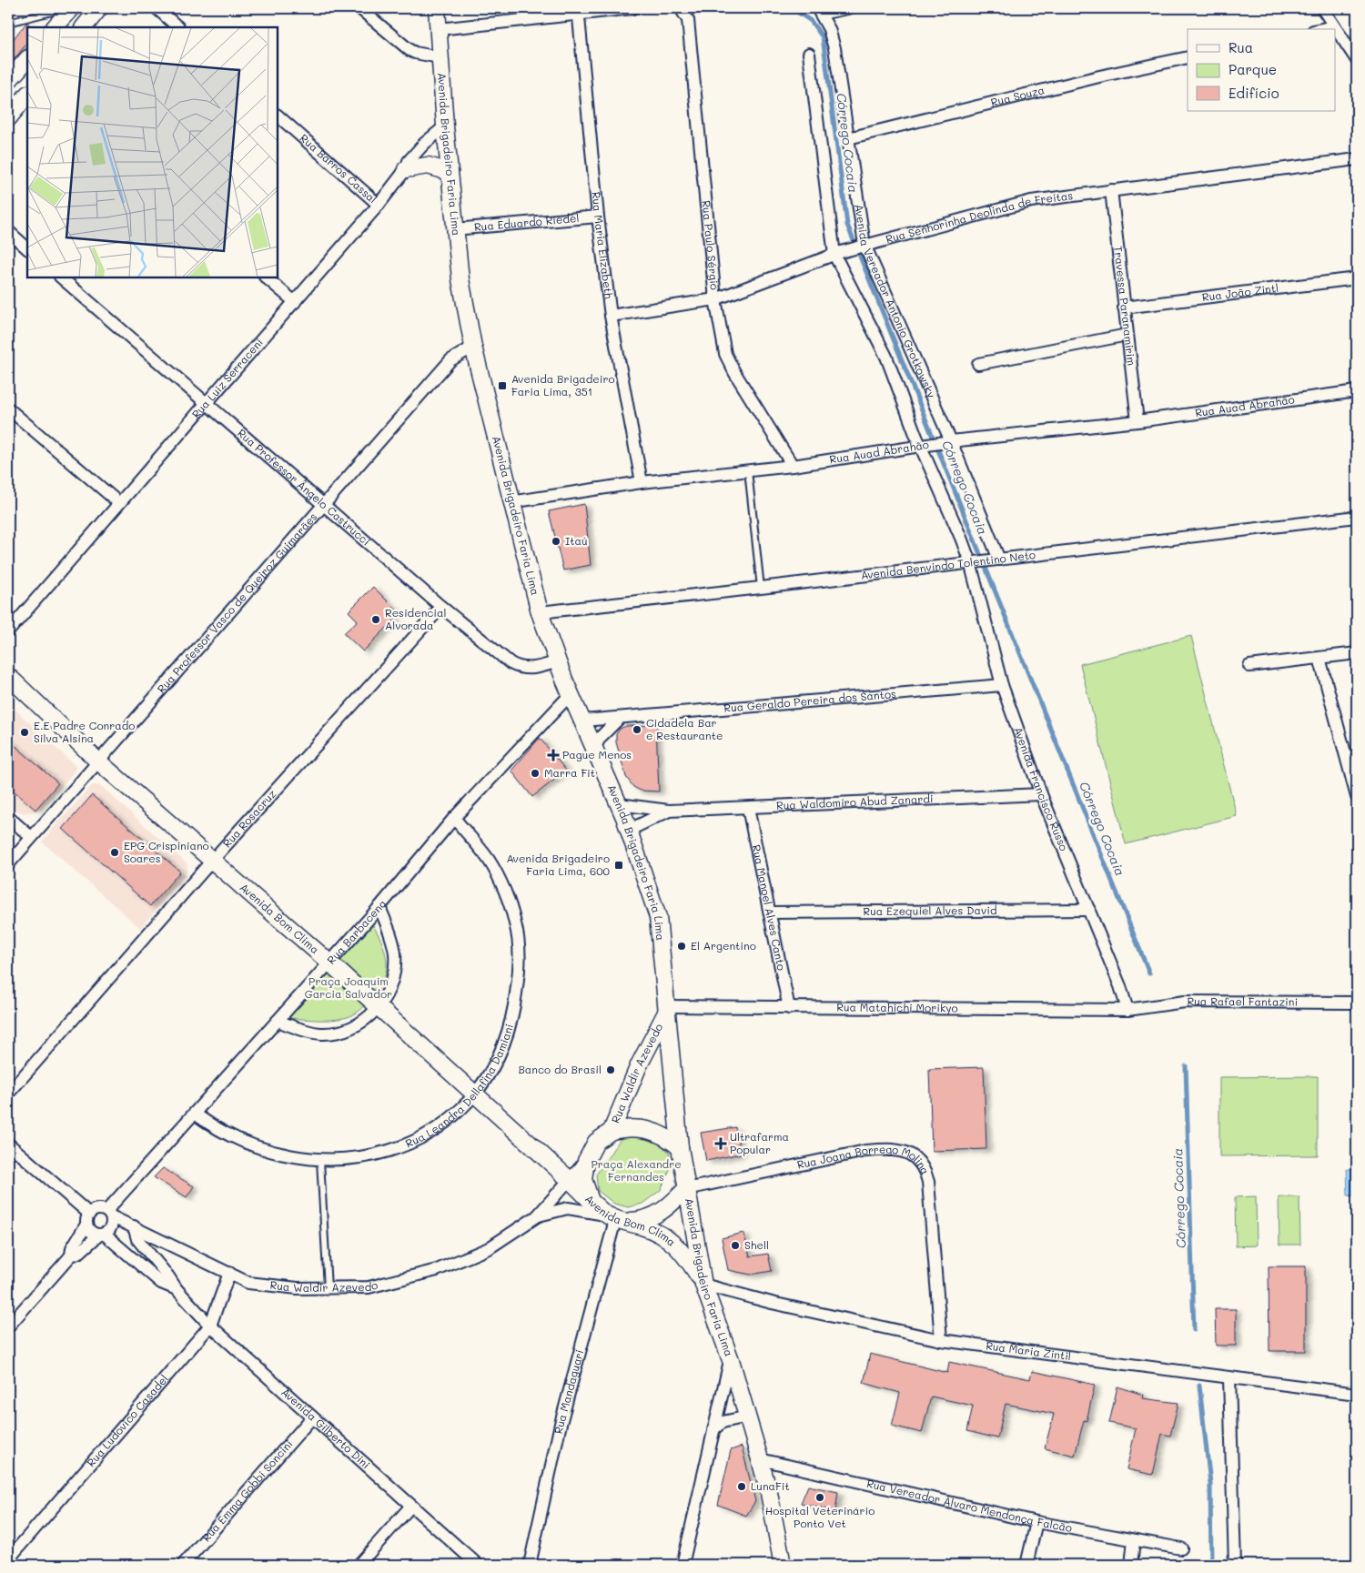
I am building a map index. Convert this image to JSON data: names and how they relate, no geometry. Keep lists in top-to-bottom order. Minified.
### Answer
{"streets":{"main road":["Avenida Brigadeiro Faria Lima","Avenida Bom Clima","Rua Waldir Azevedo"],"street":["Rua Souza","Rua Barros Cassal","Rua Senhorinha Deolinda de Freitas","Rua Eduardo Riedel","Rua Paulo Sérgio","Rua Maria Elizabeth","Rua João Zintl","Avenida Vereador Antonio Grotkowsky","Travessa Paranamirim","Rua Luiz Serraceni","Rua Auad Abrahão","Rua Professor Ângelo Castrucci","Avenida Benvindo Tolentino Neto","Rua Professor Vasco de Queiroz Guimarães","Rua Geraldo Pereira dos Santos","Avenida Francisco Russo","Rua Waldomiro Abud Zanardi","Rua Rosacruz","Rua Manoel Alves Canto","Rua Ezequiel Alves David","Rua Barbacena","Rua Rafael Fantazini","Rua Matahichi Morikyo","Rua Leandra Dellafina Damiani","Rua Joana Borrego Molina","Rua Maria Zintil","Rua Mandaguari","Rua Ludovico Casadel","Avenida Gilberto Dini","Rua Emma Gobbi Soncini","Rua Vereador Álvaro Mendonça Falcão"]},"crossings":[["Rua Souza","Avenida Vereador Antonio Grotkowsky"],["Avenida Brigadeiro Faria Lima","Rua Eduardo Riedel"],["Avenida Brigadeiro Faria Lima","Rua Luiz Serraceni"],["Avenida Brigadeiro Faria Lima","Rua Auad Abrahão"],["Avenida Brigadeiro Faria Lima","Rua Professor Ângelo Castrucci"],["Avenida Brigadeiro Faria Lima","Avenida Benvindo Tolentino Neto"],["Avenida Brigadeiro Faria Lima","Rua Professor Vasco de Queiroz Guimarães"],["Avenida Brigadeiro Faria Lima","Rua Geraldo Pereira dos Santos"],["Avenida Brigadeiro Faria Lima","Rua Waldomiro Abud Zanardi"],["Avenida Brigadeiro Faria Lima","Avenida Bom Clima"],["Avenida Brigadeiro Faria Lima","Rua Barbacena"],["Avenida Brigadeiro Faria Lima","Rua Matahichi Morikyo"],["Avenida Brigadeiro Faria Lima","Rua Waldir Azevedo"],["Avenida Brigadeiro Faria Lima","Rua Joana Borrego Molina"],["Avenida Brigadeiro Faria Lima","Rua Maria Zintil"],["Avenida Brigadeiro Faria Lima","Rua Mandaguari"],["Avenida Brigadeiro Faria Lima","Rua Vereador Álvaro Mendonça Falcão"],["Rua Barros Cassal","Rua Luiz Serraceni"],["Rua Senhorinha Deolinda de Freitas","Rua Paulo Sérgio"],["Rua Senhorinha Deolinda de Freitas","Rua Maria Elizabeth"],["Rua Senhorinha Deolinda de Freitas","Avenida Vereador Antonio Grotkowsky"],["Rua Senhorinha Deolinda de Freitas","Travessa Paranamirim"],["Rua Eduardo Riedel","Rua Maria Elizabeth"],["Rua Paulo Sérgio","Rua Auad Abrahão"],["Rua Maria Elizabeth","Rua Auad Abrahão"],["Rua João Zintl","Travessa Paranamirim"],["Avenida Vereador Antonio Grotkowsky","Rua Auad Abrahão"],["Avenida Vereador Antonio Grotkowsky","Avenida Benvindo Tolentino Neto"],["Travessa Paranamirim","Rua Auad Abrahão"],["Rua Luiz Serraceni","Rua Professor Ângelo Castrucci"],["Rua Professor Ângelo Castrucci","Rua Professor Vasco de Queiroz Guimarães"],["Rua Professor Ângelo Castrucci","Rua Rosacruz"],["Avenida Benvindo Tolentino Neto","Avenida Francisco Russo"],["Rua Professor Vasco de Queiroz Guimarães","Avenida Bom Clima"],["Rua Geraldo Pereira dos Santos","Avenida Francisco Russo"],["Avenida Francisco Russo","Rua Waldomiro Abud Zanardi"],["Avenida Francisco Russo","Rua Ezequiel Alves David"],["Avenida Francisco Russo","Rua Rafael Fantazini"],["Avenida Francisco Russo","Rua Matahichi Morikyo"],["Rua Waldomiro Abud Zanardi","Rua Manoel Alves Canto"],["Rua Rosacruz","Avenida Bom Clima"],["Rua Manoel Alves Canto","Rua Ezequiel Alves David"],["Rua Manoel Alves Canto","Rua Matahichi Morikyo"],["Avenida Bom Clima","Rua Barbacena"],["Avenida Bom Clima","Rua Waldir Azevedo"],["Avenida Bom Clima","Rua Leandra Dellafina Damiani"],["Avenida Bom Clima","Rua Joana Borrego Molina"],["Avenida Bom Clima","Rua Maria Zintil"],["Avenida Bom Clima","Rua Mandaguari"],["Rua Barbacena","Rua Waldir Azevedo"],["Rua Barbacena","Rua Leandra Dellafina Damiani"],["Rua Barbacena","Avenida Gilberto Dini"],["Rua Rafael Fantazini","Rua Matahichi Morikyo"],["Rua Matahichi Morikyo","Rua Waldir Azevedo"],["Rua Waldir Azevedo","Rua Joana Borrego Molina"],["Rua Waldir Azevedo","Rua Mandaguari"],["Rua Waldir Azevedo","Rua Ludovico Casadel"],["Rua Waldir Azevedo","Avenida Gilberto Dini"],["Rua Joana Borrego Molina","Rua Maria Zintil"],["Rua Joana Borrego Molina","Rua Mandaguari"],["Rua Ludovico Casadel","Avenida Gilberto Dini"],["Avenida Gilberto Dini","Rua Emma Gobbi Soncini"]],"water":["Córrego Cocaia"],"parks":["Praça Joaquim Garcia Salvador","Praça Alexandre Fernandes"],"places":{"transit":["Avenida Brigadeiro Faria Lima, 351","Avenida Brigadeiro Faria Lima, 600"],"other":["Itaú","Residencial Alvorada","Cidadela Bar e Restaurante","E.E Padre Conrado Silva Alsina","Marra Fit","EPG Crispiniano Soares","El Argentino","Banco do Brasil","Shell","LunaFit","Hospital Veterinário Ponto Vet"],"health":["Pague Menos","Ultrafarma Popular"]},"legend":["Rua","Parque","Edifício"]}
